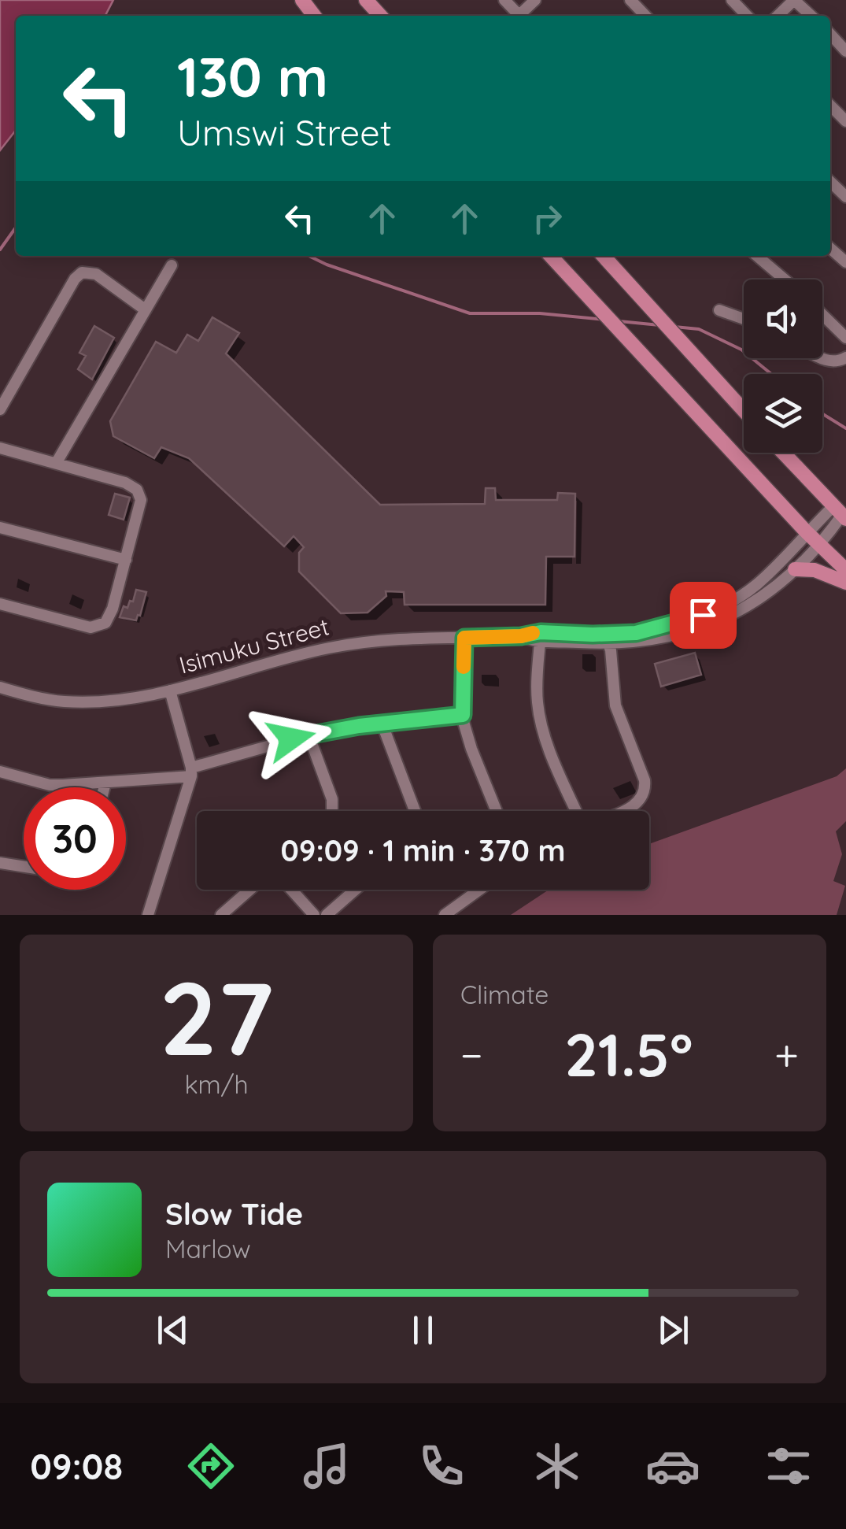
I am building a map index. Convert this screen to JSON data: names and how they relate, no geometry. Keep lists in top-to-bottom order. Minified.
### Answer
{"streets":{"street":["Isimuku Street"]},"page":{"turn":["130 m","Umswi Street"],"limit":"30","trip":"09:09 · 1 min · 370 m","tile":[["27","km/h"],"Climate"],"heat":["−","21.5°","+"],"song":["Slow Tide","Marlow"],"tabs":"09:08"}}
